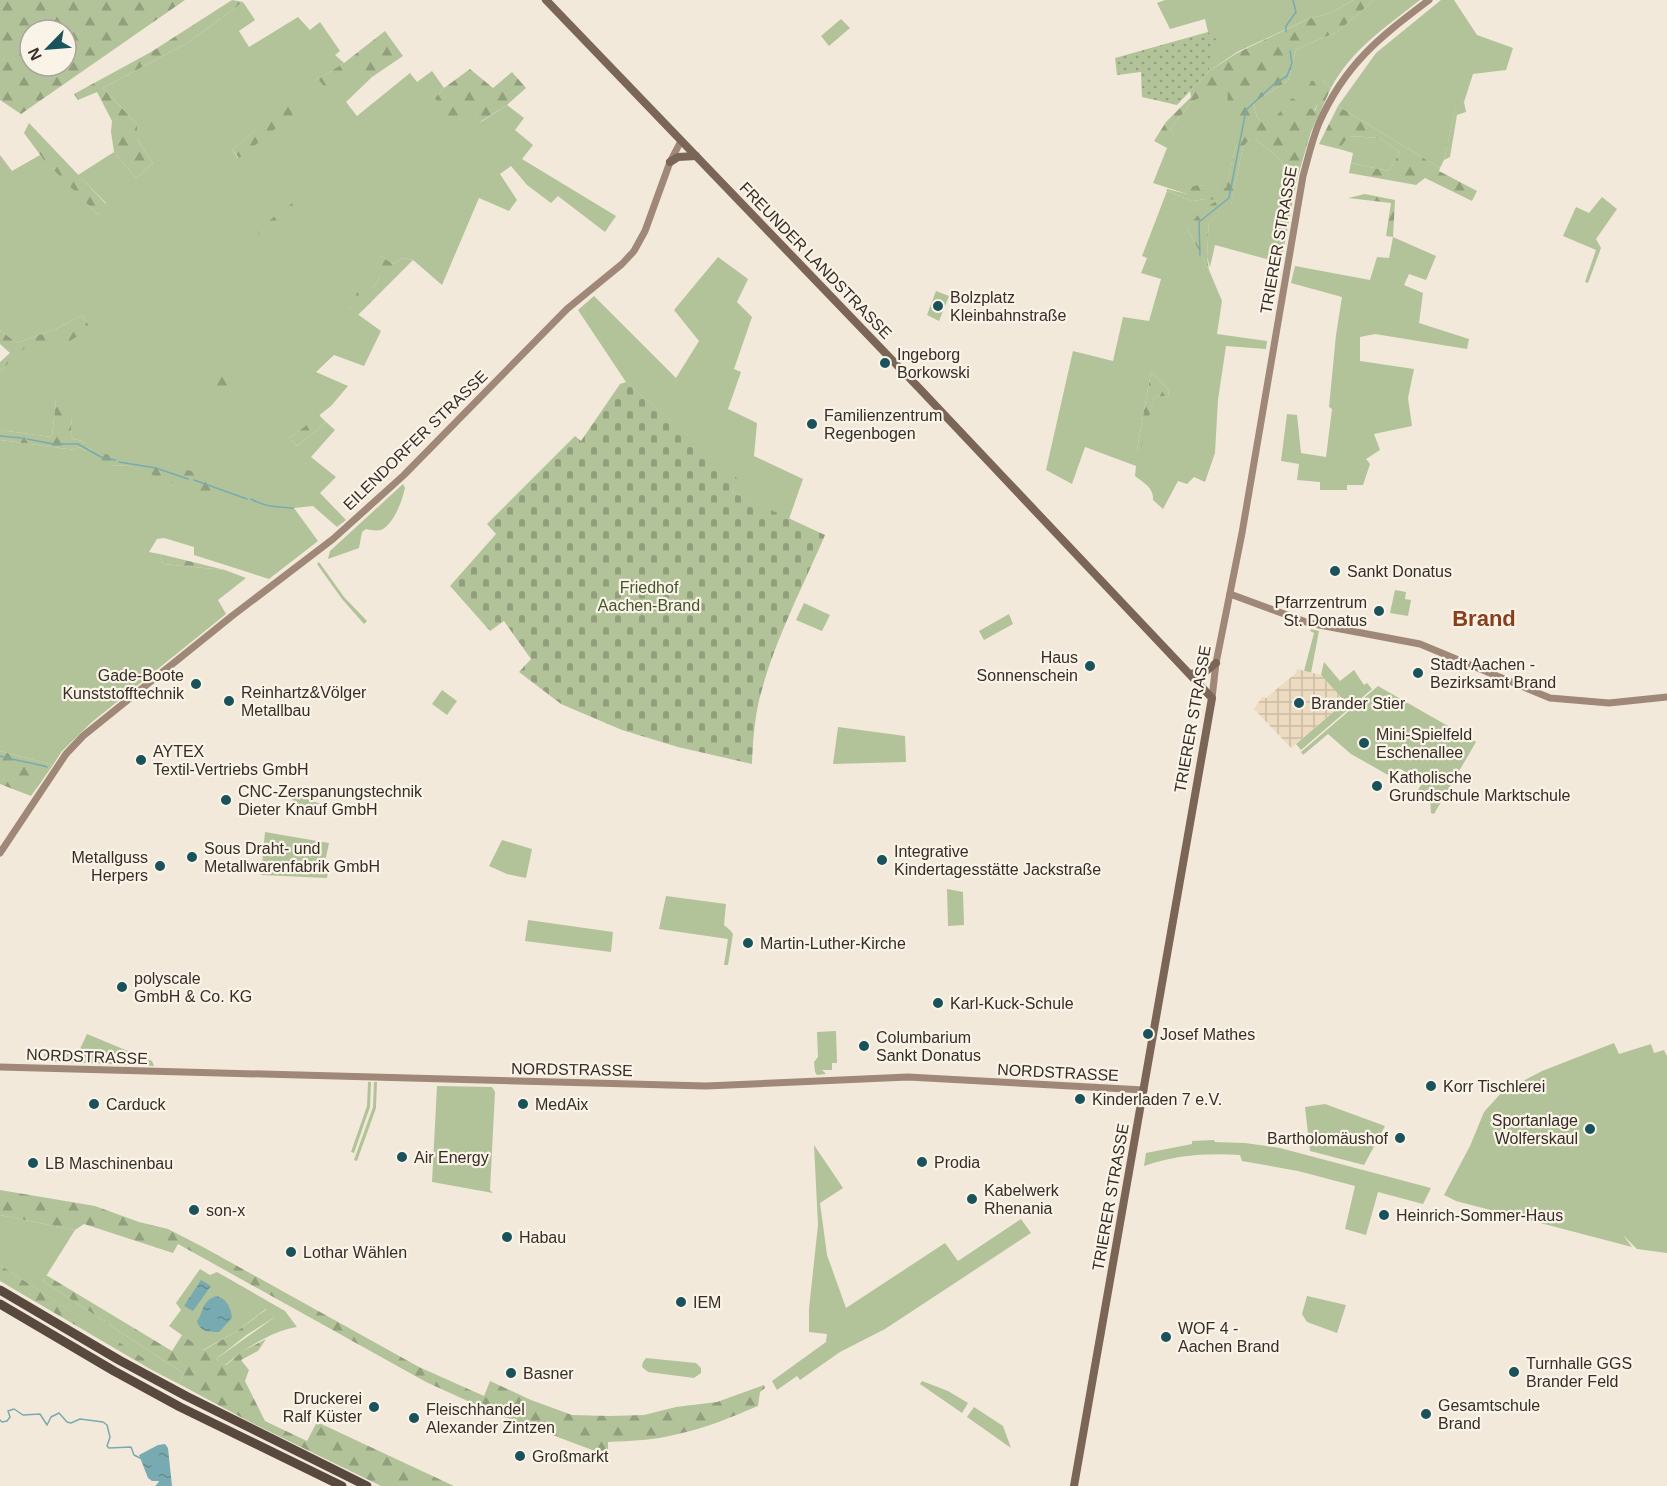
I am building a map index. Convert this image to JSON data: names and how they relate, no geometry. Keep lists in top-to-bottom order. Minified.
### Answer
{"streets":{"main road":["TRIERER STRASSE","FREUNDER LANDSTRASSE"],"street":["EILENDORFER STRASSE","NORDSTRASSE"]},"crossings":[["TRIERER STRASSE","FREUNDER LANDSTRASSE"],["TRIERER STRASSE","NORDSTRASSE"],["FREUNDER LANDSTRASSE","EILENDORFER STRASSE"]],"districts":["Brand"],"parks":["Friedhof Aachen-Brand"],"places":["Bolzplatz Kleinbahnstraße","Ingeborg Borkowski","Familienzentrum Regenbogen","Sankt Donatus","Pfarrzentrum St. Donatus","Haus Sonnenschein","Stadt Aachen - Bezirksamt Brand","Gade-Boote Kunststofftechnik","Reinhartz&Völger Metallbau","Brander Stier","Mini-Spielfeld Eschenallee","AYTEX Textil-Vertriebs GmbH","Katholische Grundschule Marktschule","CNC-Zerspanungstechnik Dieter Knauf GmbH","Sous Draht- und Metallwarenfabrik GmbH","Integrative Kindertagesstätte Jackstraße","Metallguss Herpers","Martin-Luther-Kirche","polyscale GmbH & Co. KG","Karl-Kuck-Schule","Josef Mathes","Columbarium Sankt Donatus","Korr Tischlerei","Kinderladen 7 e.V.","Carduck","MedAix","Sportanlage Wolferskaul","Bartholomäushof","Air Energy","Prodia","LB Maschinenbau","Kabelwerk Rhenania","son-x","Heinrich-Sommer-Haus","Habau","Lothar Wählen","IEM","WOF 4 - Aachen Brand","Turnhalle GGS Brander Feld","Basner","Druckerei Ralf Küster","Gesamtschule Brand","Fleischhandel Alexander Zintzen","Großmarkt"],"north":"bottom left"}
